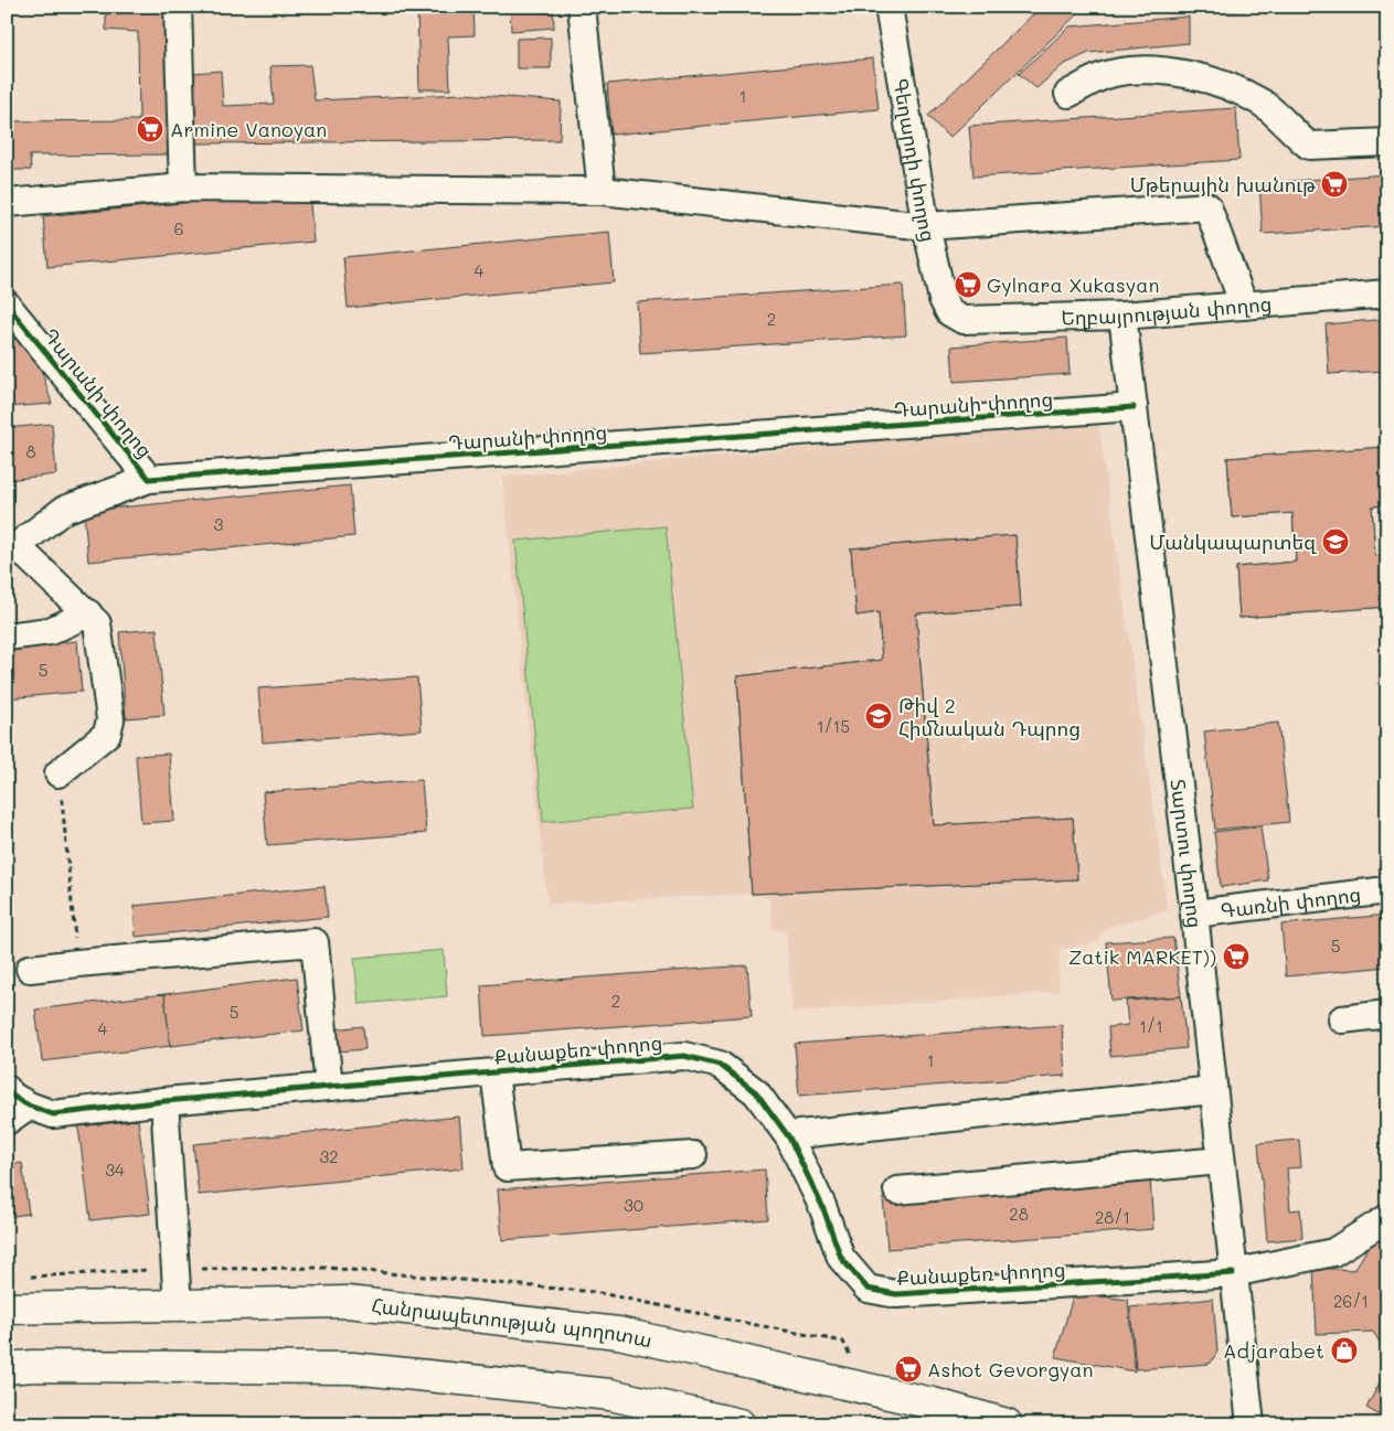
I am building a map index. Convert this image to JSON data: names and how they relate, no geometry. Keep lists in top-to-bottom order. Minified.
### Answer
{"streets":{"main road":["Հանրապետության պողոտա"],"street":["Գեղարդի փողոց","Եղբայրության փողոց","Դարանի փողոց","Տարտու փողոց","Գառնի փողոց","Քանաքեռ փողոց"]},"crossings":[["Գեղարդի փողոց","Եղբայրության փողոց"],["Եղբայրության փողոց","Տարտու փողոց"],["Դարանի փողոց","Տարտու փողոց"],["Տարտու փողոց","Գառնի փողոց"],["Տարտու փողոց","Քանաքեռ փողոց"]],"places":{"supermarket":["Armine Vanoyan","Մթերային խանութ","Gylnara Xukasyan","Zatik MARKET))","Ashot Gevorgyan"],"school or university":["Մանկապարտեզ","Թիվ 2 Հիմնական Դպրոց"],"shop":["Adjarabet"]},"house_numbers":["1","6","4","2","8","3","5","1/15","5","2","5","1/1","4","1","32","34","30","28","28/1","26/1"]}
